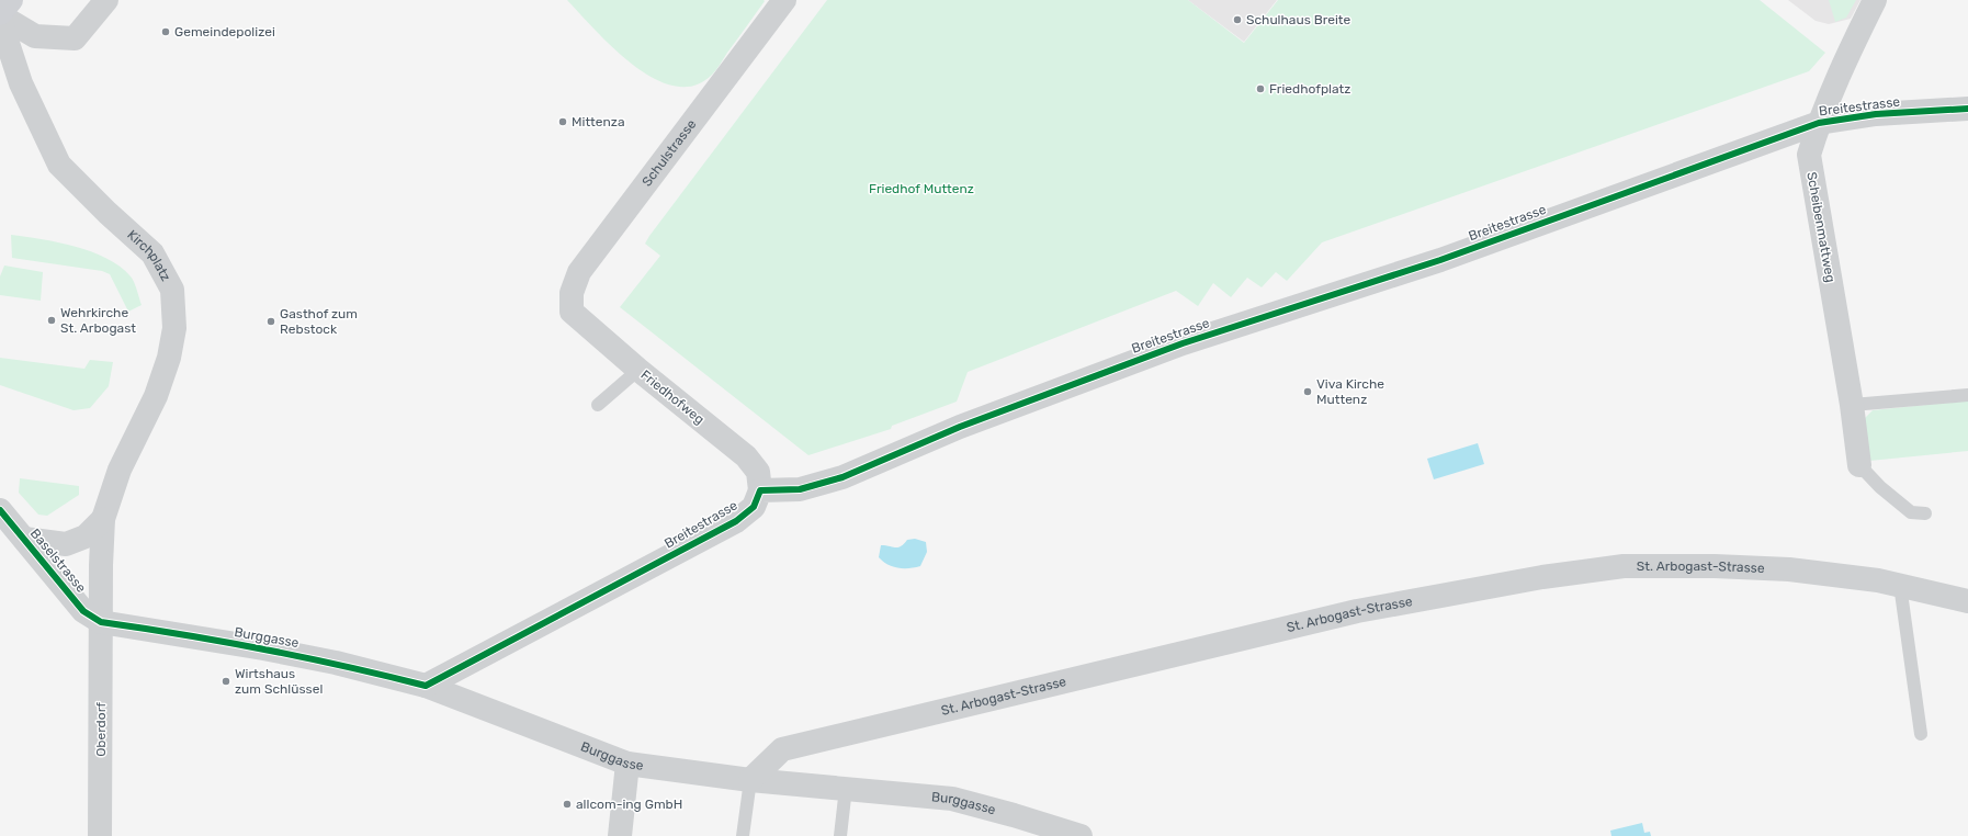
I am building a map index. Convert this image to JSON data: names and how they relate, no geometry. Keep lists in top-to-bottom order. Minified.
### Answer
{"streets":{"street":["Breitestrasse","Schulstrasse","Scheibenmattweg","Kirchplatz","Friedhofweg","Baselstrasse","St. Arbogast-Strasse","Burggasse","Oberdorf"]},"crossings":[["Breitestrasse","Scheibenmattweg"],["Breitestrasse","Friedhofweg"],["Breitestrasse","Burggasse"],["Schulstrasse","Friedhofweg"],["Kirchplatz","Baselstrasse"],["Kirchplatz","Burggasse"],["Kirchplatz","Oberdorf"],["Baselstrasse","Burggasse"],["Baselstrasse","Oberdorf"],["St. Arbogast-Strasse","Burggasse"],["Burggasse","Oberdorf"]],"parks":["Friedhof Muttenz"],"places":["Schulhaus Breite","Gemeindepolizei","Friedhofplatz","Mittenza","Wehrkirche St. Arbogast","Gasthof zum Rebstock","Viva Kirche Muttenz","Wirtshaus zum Schlüssel","allcom-ing GmbH"]}
